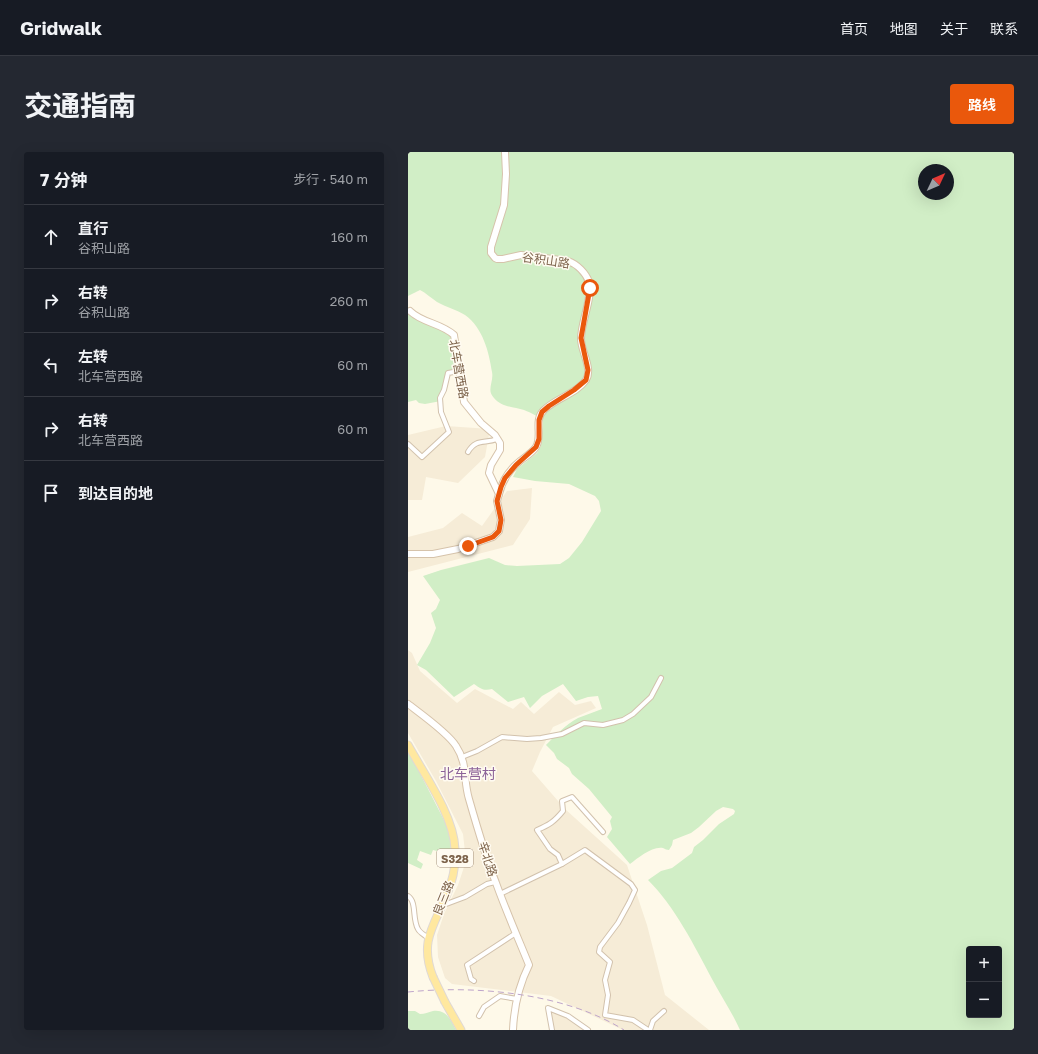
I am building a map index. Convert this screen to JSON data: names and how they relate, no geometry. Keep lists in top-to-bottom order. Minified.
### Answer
{"streets":{"main road":["S328","良三路"],"street":["谷积山路","北车营西路","辛北路"]},"districts":["北车营村"],"north":"top right","page":{"header":"Gridwalk","nav":["首页","地图","关于","联系"],"title":"交通指南","buttons":"路线","heading":["7 分钟","步行 · 540 m"],"list":[["直行","谷积山路","160 m"],["右转","谷积山路","260 m"],["左转","北车营西路","60 m"],["右转","北车营西路","60 m"],"到达目的地"],"map_buttons":["+","−"]}}
